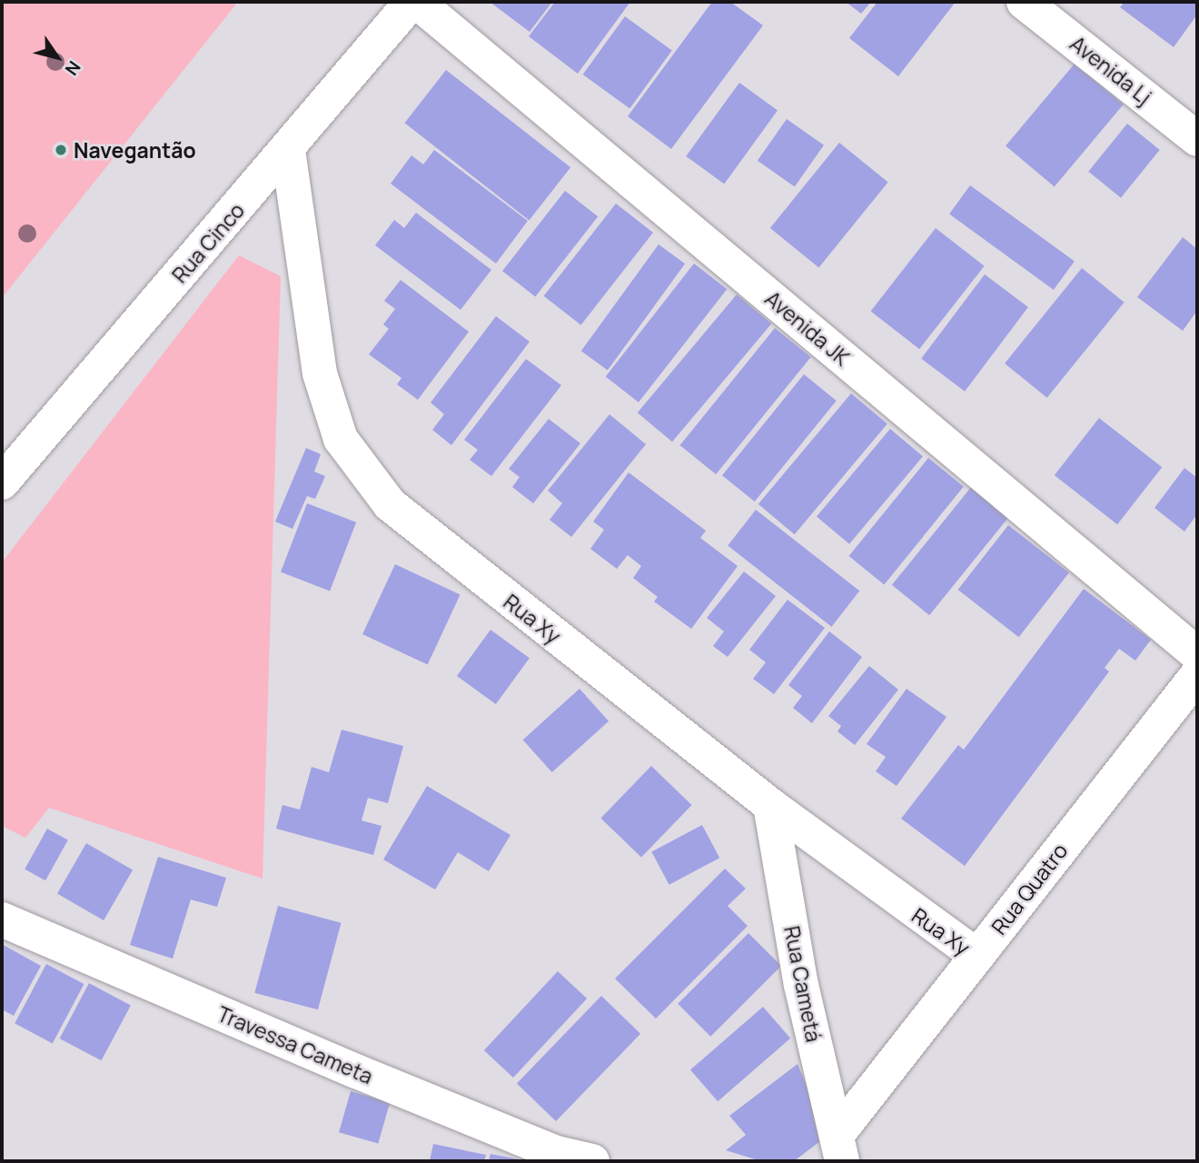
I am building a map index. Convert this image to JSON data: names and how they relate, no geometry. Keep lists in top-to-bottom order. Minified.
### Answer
{"streets":{"street":["Avenida Lj","Rua Cinco","Avenida JK","Rua Xy","Rua Quatro","Rua Cametá","Travessa Cameta"]},"crossings":[["Rua Cinco","Rua Xy"],["Rua Xy","Rua Quatro"],["Rua Xy","Rua Cametá"],["Rua Quatro","Rua Cametá"]],"places":["Navegantão"],"north":"bottom right"}
